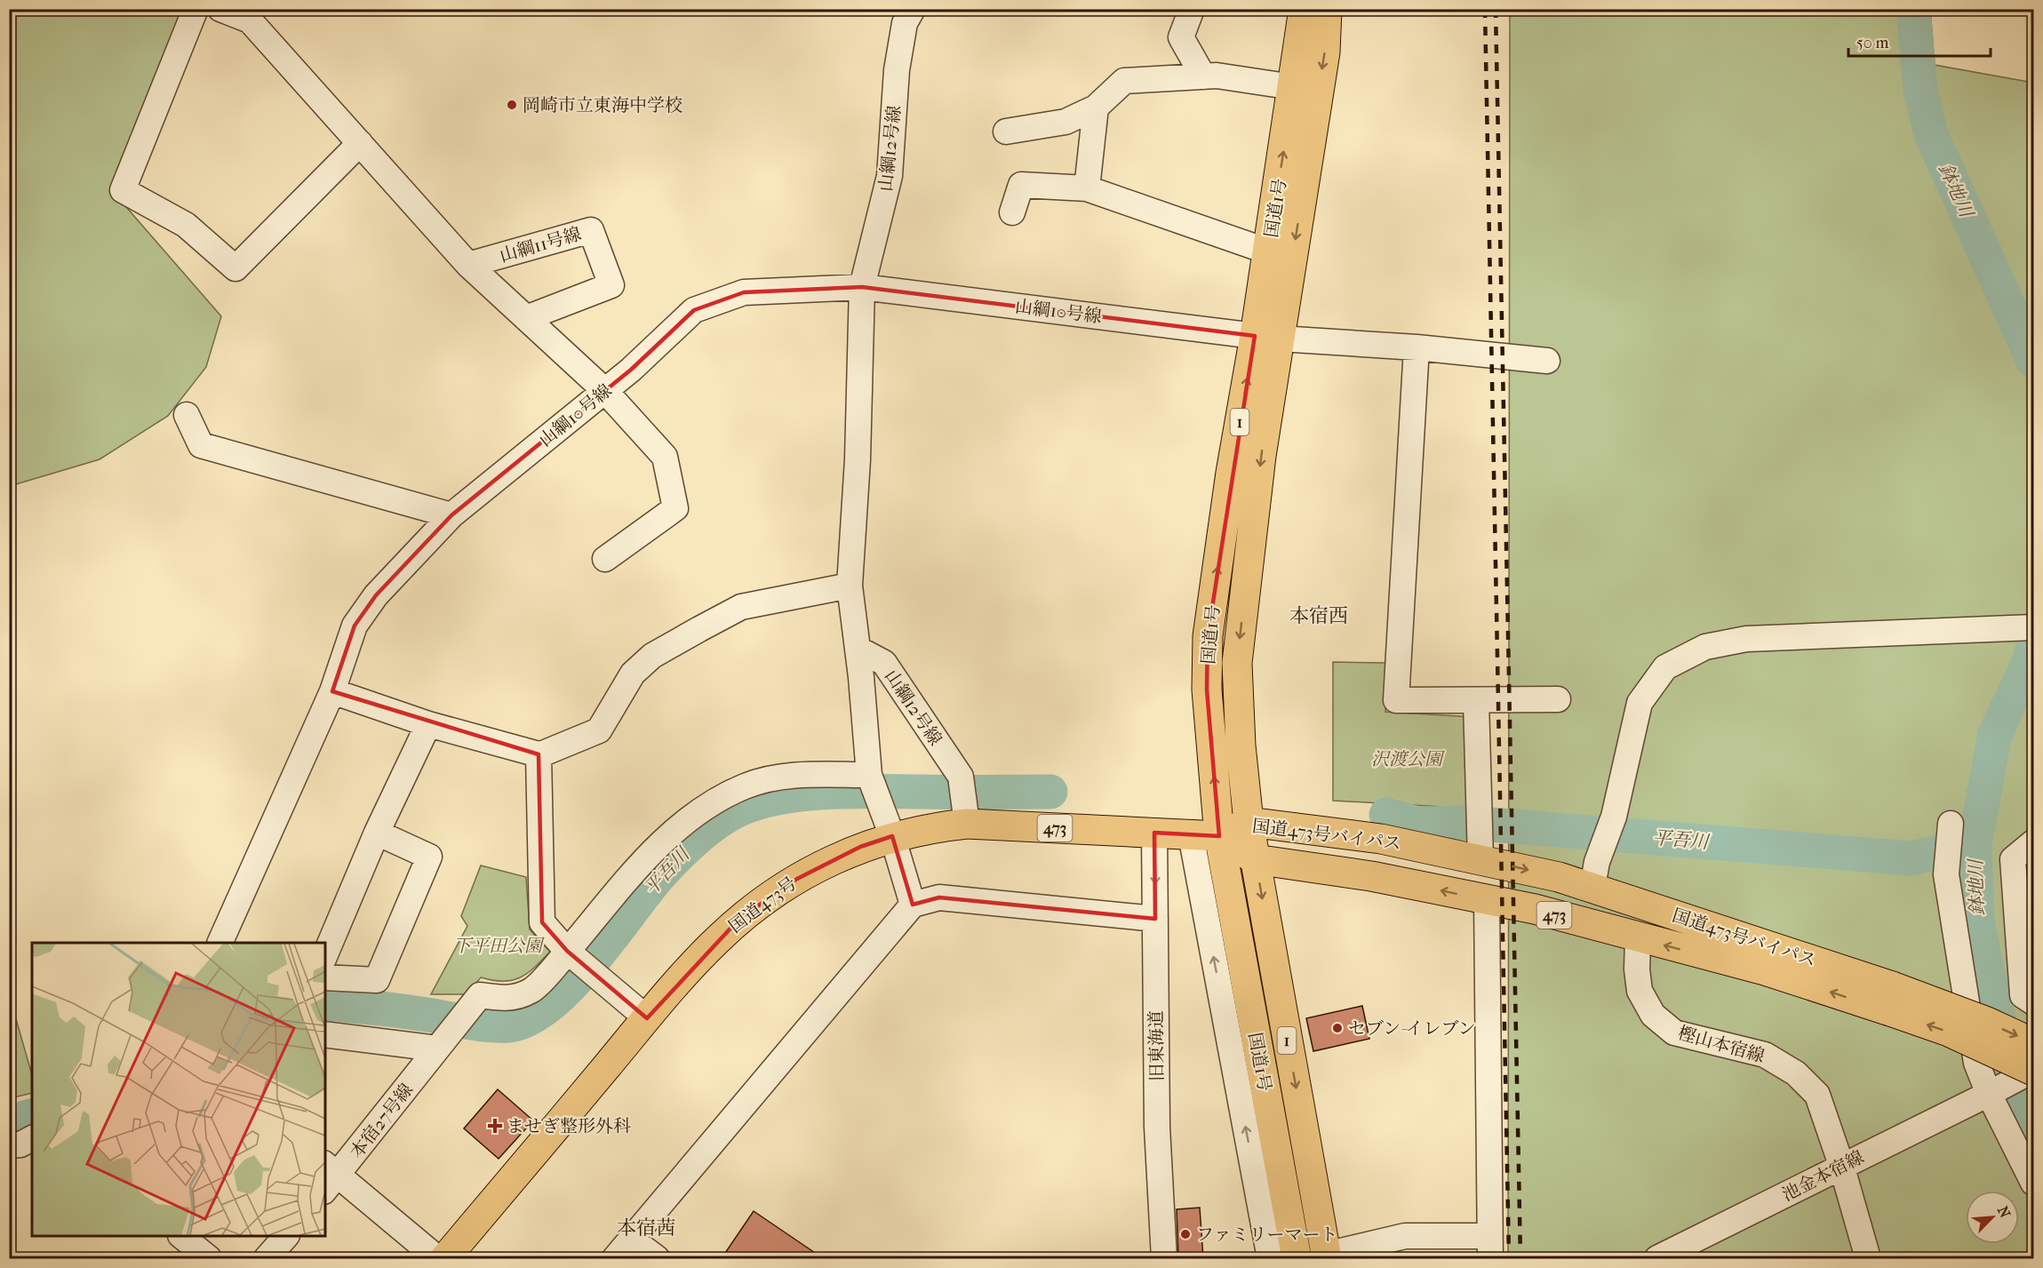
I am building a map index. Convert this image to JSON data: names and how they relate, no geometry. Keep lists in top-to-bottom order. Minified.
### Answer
{"streets":{"highway":["国道1号","1","473","国道473号バイパス","国道473号"],"street":["山綱12号線","山綱11号線","山綱10号線","樫山本宿線","旧東海道","本宿27号線","池金本宿線"]},"crossings":[["山綱12号線","山綱10号線"],["山綱12号線","国道473号"],["国道1号","山綱10号線"],["国道1号","国道473号バイパス"],["国道1号","国道473号"],["国道473号バイパス","国道473号"],["国道473号バイパス","樫山本宿線"],["国道473号バイパス","池金本宿線"],["国道473号","旧東海道"],["樫山本宿線","池金本宿線"]],"districts":["本宿西","本宿茜"],"water":["鉢地川","平吾川"],"parks":["沢渡公園","下平田公園"],"places":{"other":["岡崎市立東海中学校","セブン-イレブン","ファミリーマート"],"health":["ませぎ整形外科"]},"scale_bar":"50 m","north":"top right"}
